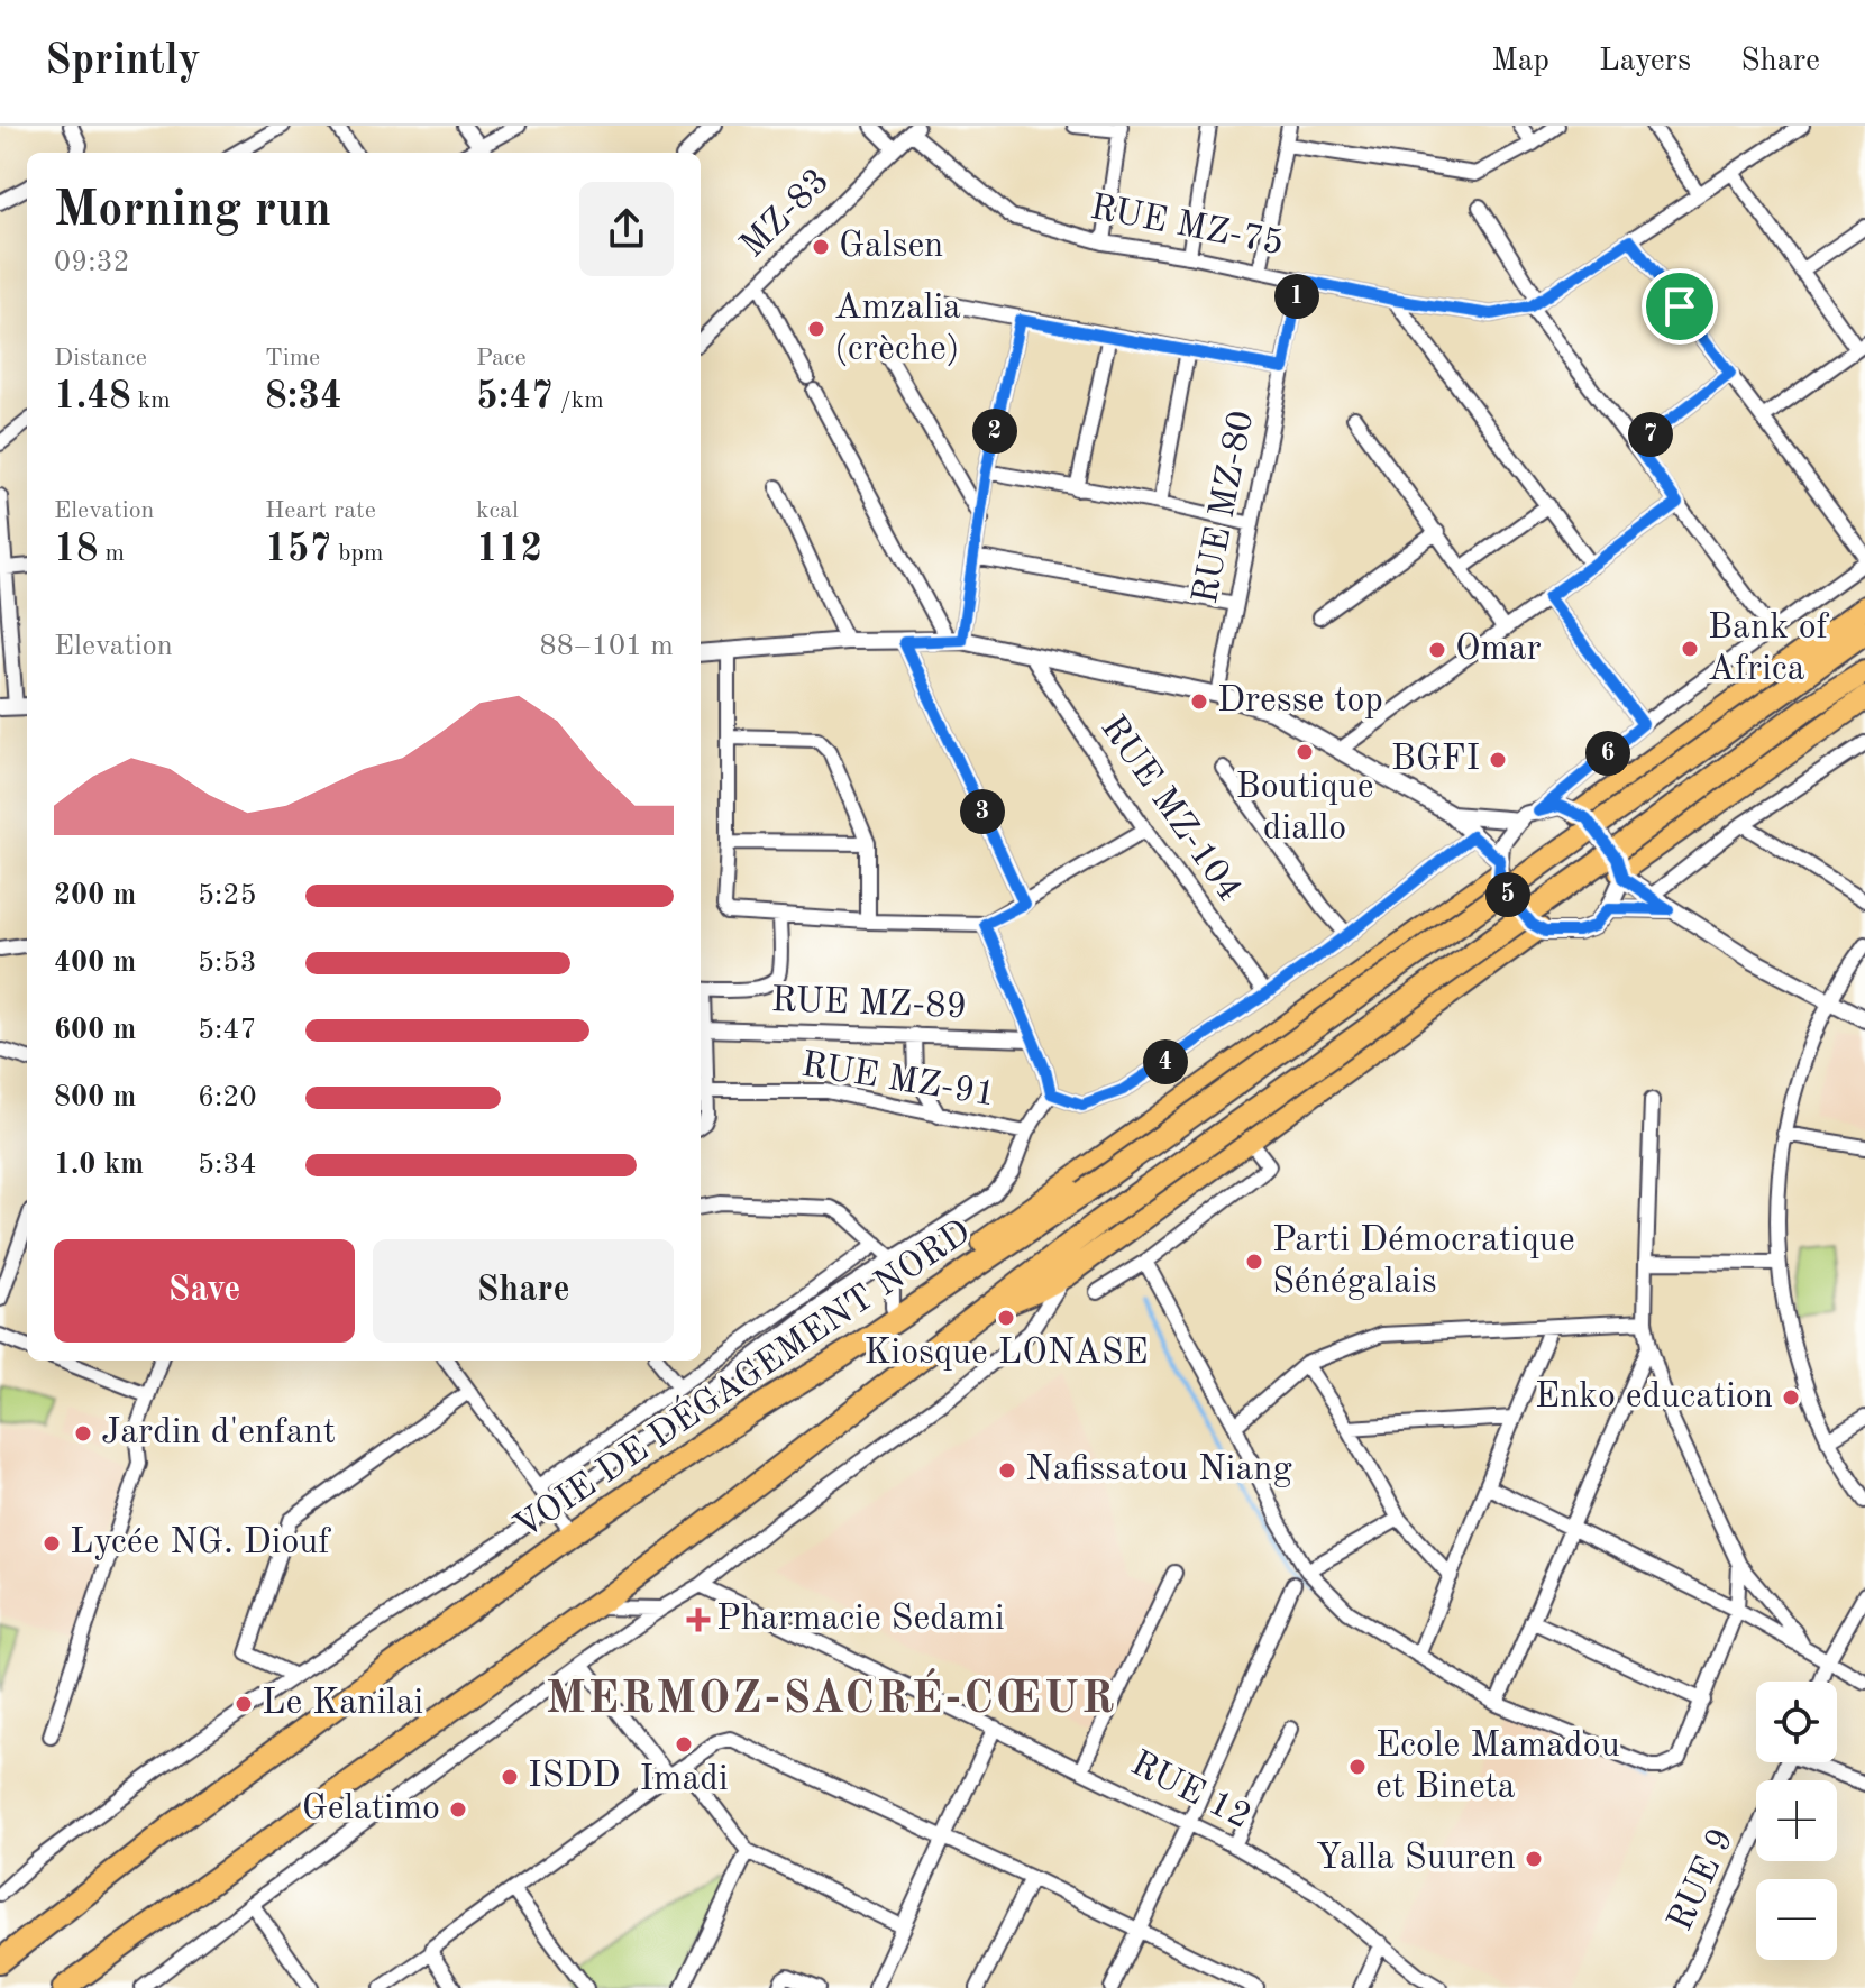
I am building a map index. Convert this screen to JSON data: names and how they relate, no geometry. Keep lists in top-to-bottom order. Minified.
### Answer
{"streets":{"highway":["VOIE DE DÉGAGEMENT NORD"],"street":["MZ-83","RUE MZ-75","RUE MZ-80","RUE MZ-104","RUE MZ-89","RUE MZ-91","RUE 12","RUE 9"]},"crossings":[["MZ-83","RUE MZ-75"],["RUE MZ-75","RUE MZ-80"]],"districts":["MERMOZ-SACRÉ-CŒUR"],"places":{"other":["Galsen","Amzalia (crèche)","Bank of Africa","Omar","Dresse top","Boutique diallo","BGFI","Parti Démocratique Sénégalais","Kiosque LONASE","Enko education","Jardin d'enfant","Nafissatou Niang","Lycée NG. Diouf","Le Kanilai","Imadi","Ecole Mamadou et Bineta","ISDD","Gelatimo","Yalla Suuren"],"health":["Pharmacie Sedami"]},"page":{"header":"Sprintly","nav":["Map","Layers","Share"],"heading":["Morning run","09:32"],"pins":["1","2","7","6","3","5","4"],"stats":[["Distance","1.48 km"],["Time","8:34"],["Pace","5:47 /km"],["Elevation","18 m"],["Heart rate","157 bpm"],["kcal","112"]],"chart":["Elevation","88–101 m"],"list":[{"name":"200 m","note":"5:25"},{"name":"400 m","note":"5:53"},{"name":"600 m","note":"5:47"},{"name":"800 m","note":"6:20"},{"name":"1.0 km","note":"5:34"}],"buttons":["Save","Share"],"map_buttons":["+","−"]}}
